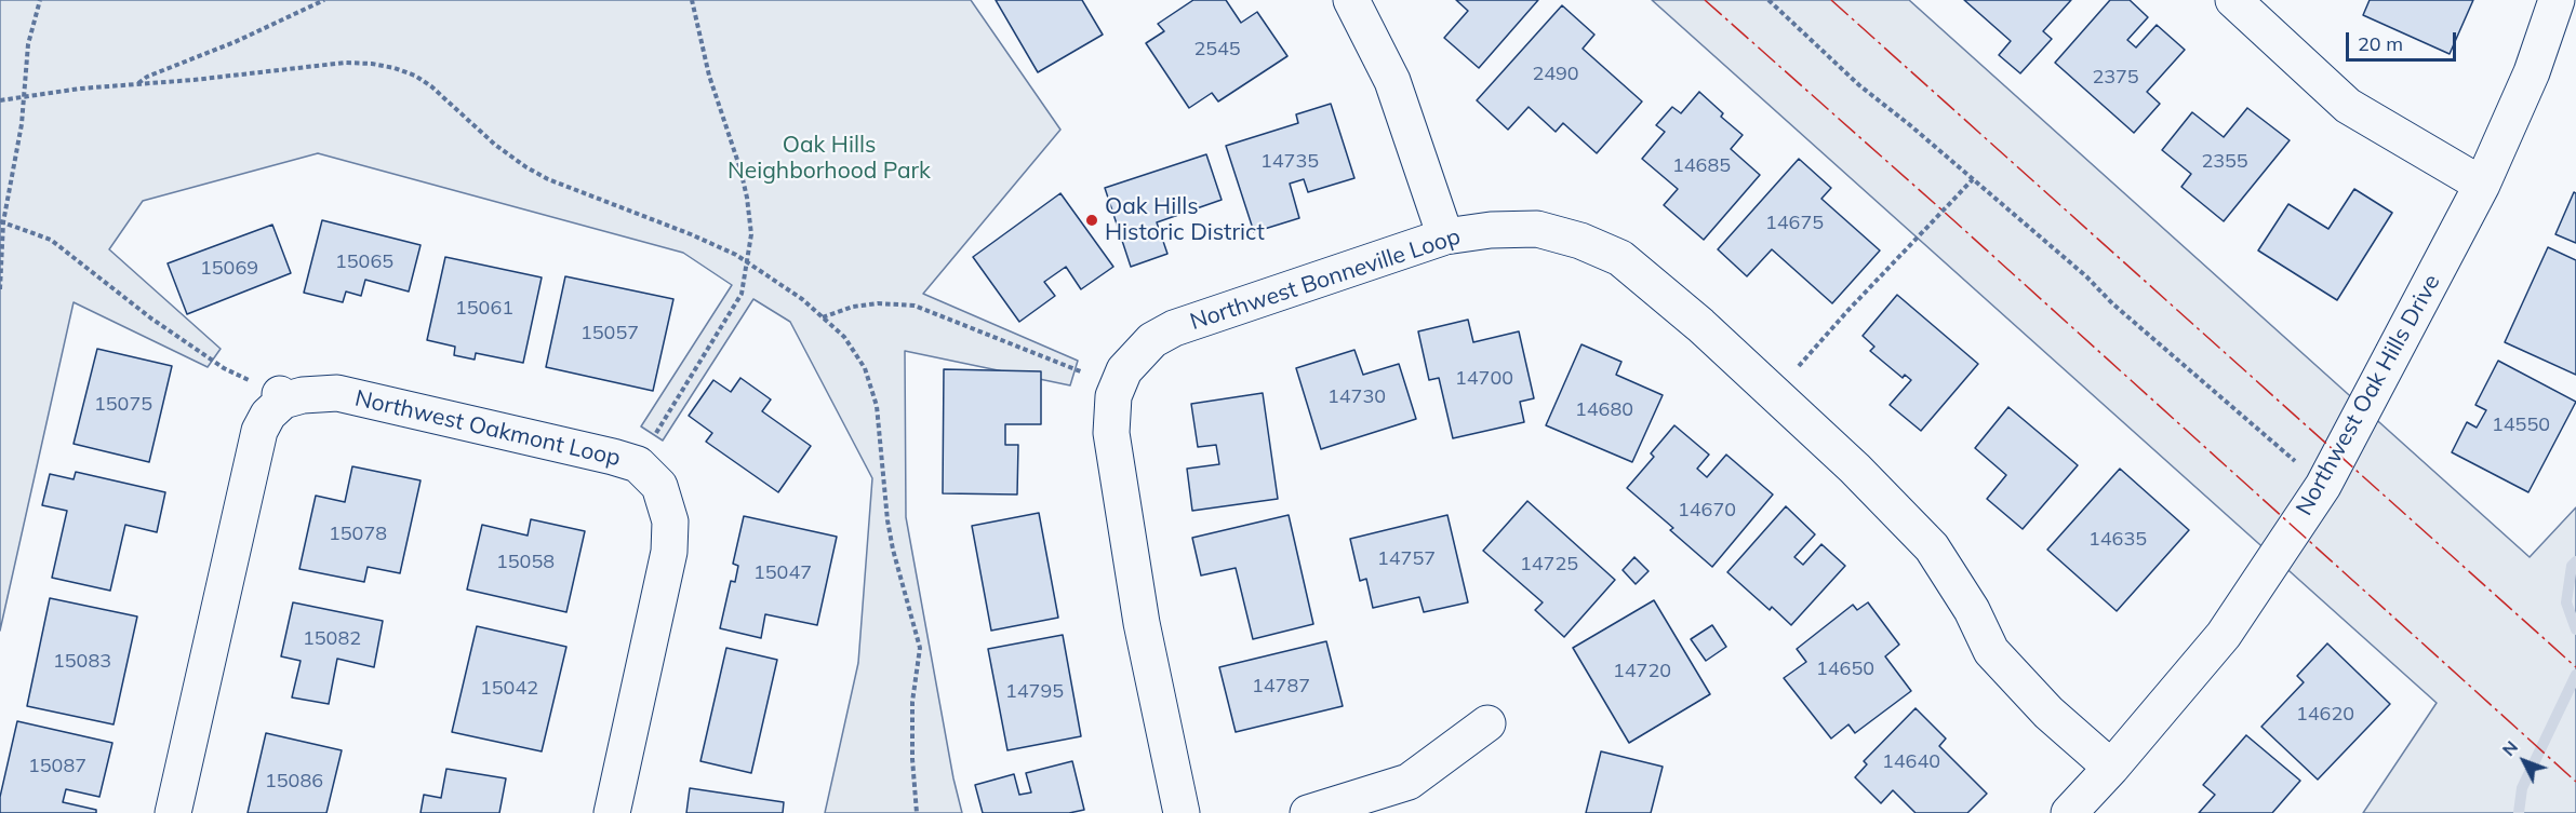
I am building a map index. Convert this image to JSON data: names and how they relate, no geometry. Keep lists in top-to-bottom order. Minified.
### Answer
{"streets":{"street":["Northwest Bonneville Loop","Northwest Oak Hills Drive","Northwest Oakmont Loop"]},"crossings":[["Northwest Bonneville Loop","Northwest Oak Hills Drive"]],"parks":["Oak Hills Neighborhood Park"],"places":["Oak Hills Historic District"],"house_numbers":["2545","2490","2375","14735","2355","14685","14675","15065","15069","15061","15057","14700","14730","15075","14680","14550","14670","15078","14635","14757","15058","14725","15047","15082","15083","14650","14720","14787","15042","14795","14620","14640","15087","15086"],"scale_bar":"20 m","north":"top left"}
